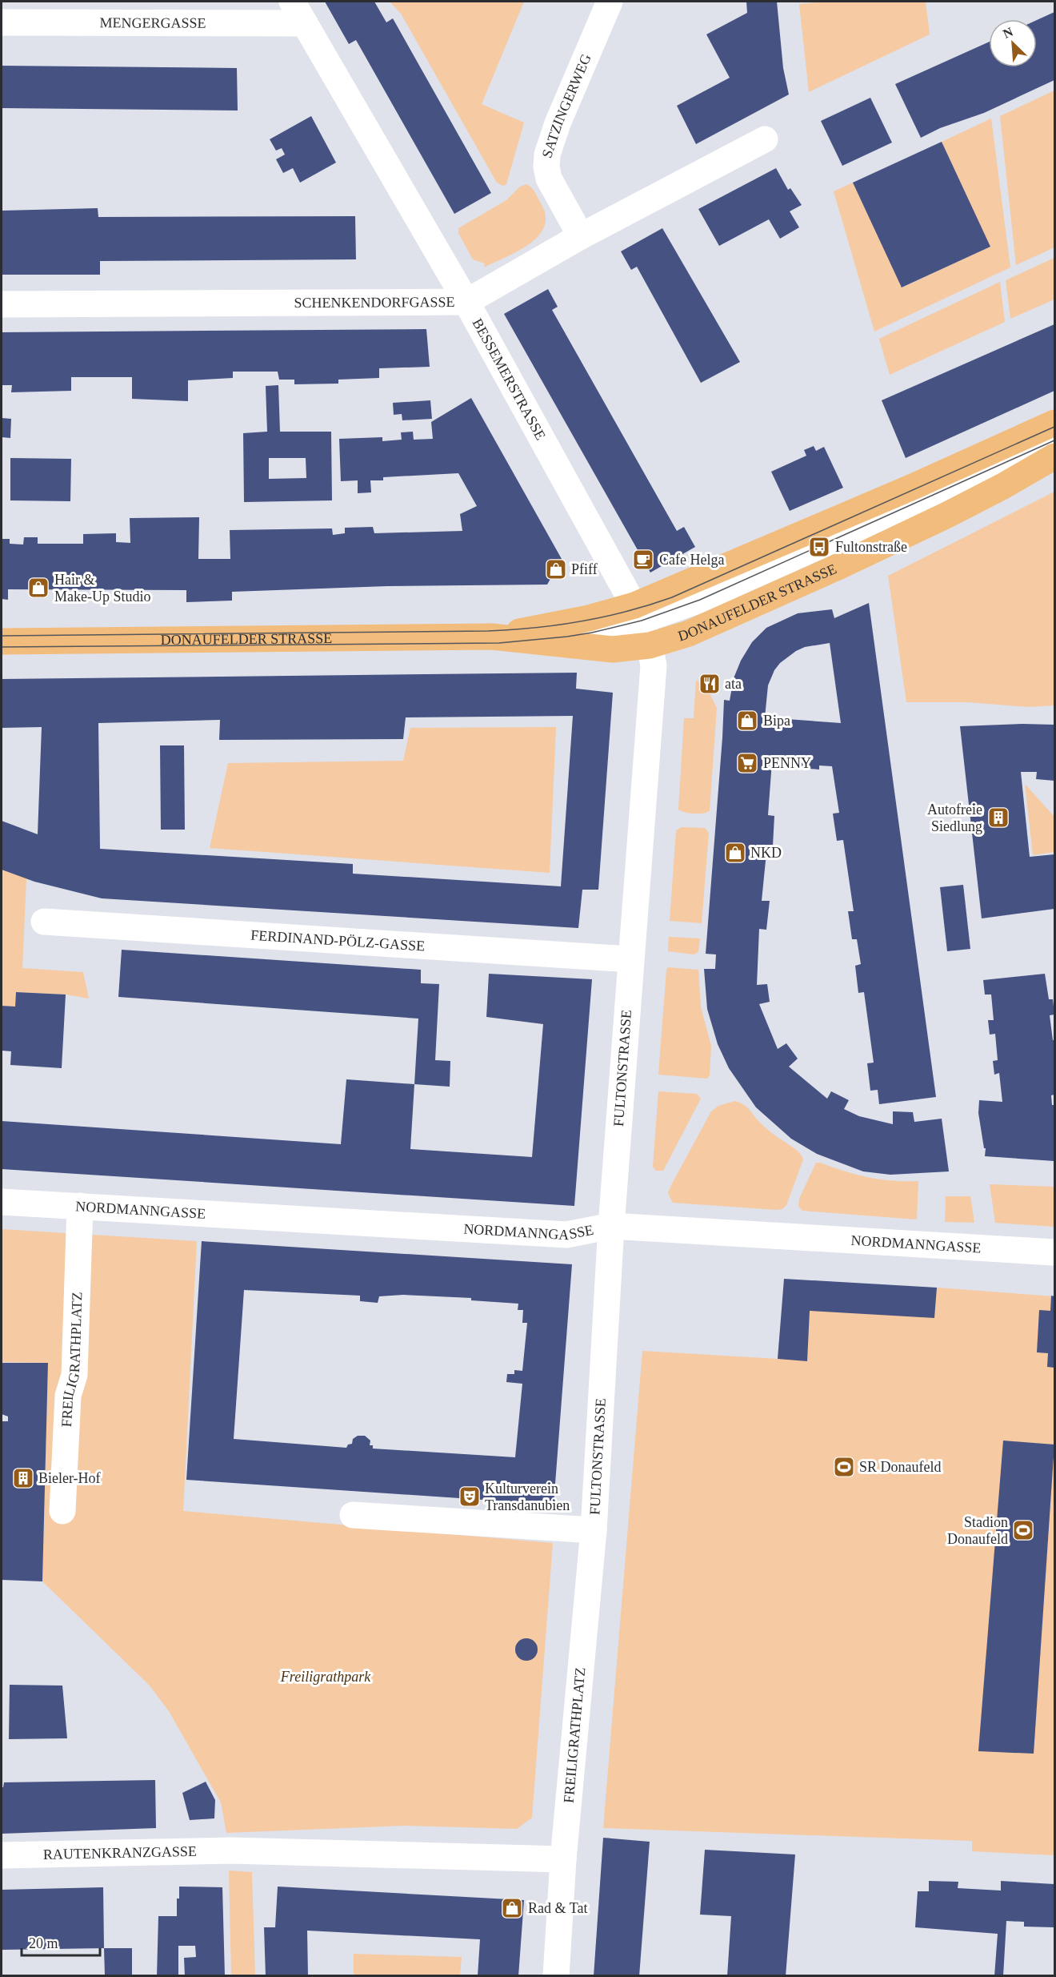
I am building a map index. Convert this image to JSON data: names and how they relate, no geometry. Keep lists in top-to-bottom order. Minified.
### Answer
{"streets":{"main road":["DONAUFELDER STRASSE"],"street":["MENGERGASSE","SATZINGERWEG","SCHENKENDORFGASSE","BESSEMERSTRASSE","FERDINAND-PÖLZ-GASSE","FULTONSTRASSE","NORDMANNGASSE","FREILIGRATHPLATZ","RAUTENKRANZGASSE"]},"crossings":[["MENGERGASSE","BESSEMERSTRASSE"],["SATZINGERWEG","SCHENKENDORFGASSE"],["SCHENKENDORFGASSE","BESSEMERSTRASSE"],["BESSEMERSTRASSE","DONAUFELDER STRASSE"],["BESSEMERSTRASSE","FULTONSTRASSE"],["DONAUFELDER STRASSE","FULTONSTRASSE"],["FERDINAND-PÖLZ-GASSE","FULTONSTRASSE"],["FULTONSTRASSE","NORDMANNGASSE"],["FULTONSTRASSE","FREILIGRATHPLATZ"],["NORDMANNGASSE","FREILIGRATHPLATZ"],["FREILIGRATHPLATZ","RAUTENKRANZGASSE"]],"parks":["Freiligrathpark"],"places":{"bus stop":["Fultonstraße"],"cafe":["Cafe Helga"],"shop":["Pfiff","Hair & Make-Up Studio","Bipa","NKD","Rad & Tat"],"restaurant":["ata"],"supermarket":["PENNY"],"building":["Autofreie Siedlung","Bieler-Hof"],"sports":["SR Donaufeld","Stadion Donaufeld"],"theatre":["Kulturverein Transdanubien"]},"scale_bar":"20 m","north":"top left"}
